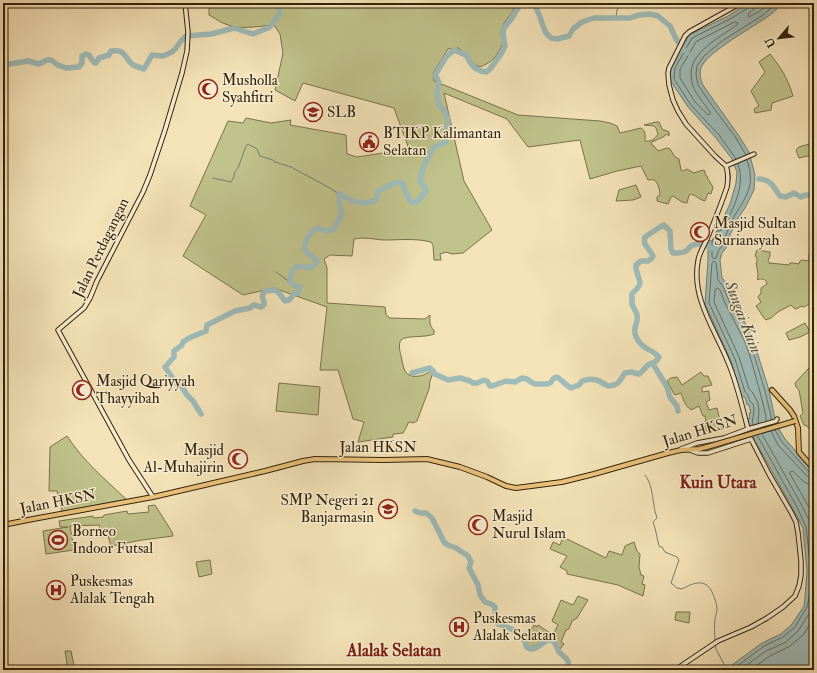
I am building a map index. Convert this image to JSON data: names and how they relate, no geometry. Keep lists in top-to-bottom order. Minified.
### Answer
{"streets":{"main road":["Jalan HKSN"],"street":["Jalan Perdagangan"]},"crossings":[["Jalan Perdagangan","Jalan HKSN"]],"districts":["Kuin Utara","Alalak Selatan"],"water":["Sungai Kuin"],"places":{"mosque":["Musholla Syahfitri","Masjid Sultan Suriansyah","Masjid Qariyyah Thayyibah","Masjid Al-Muhajirin","Masjid Nurul Islam"],"school or university":["SLB","SMP Negeri 21 Banjarmasin"],"public building":["BTIKP Kalimantan Selatan"],"sports":["Borneo Indoor Futsal"],"hospital":["Puskesmas Alalak Tengah","Puskesmas Alalak Selatan"]},"north":"bottom left"}
